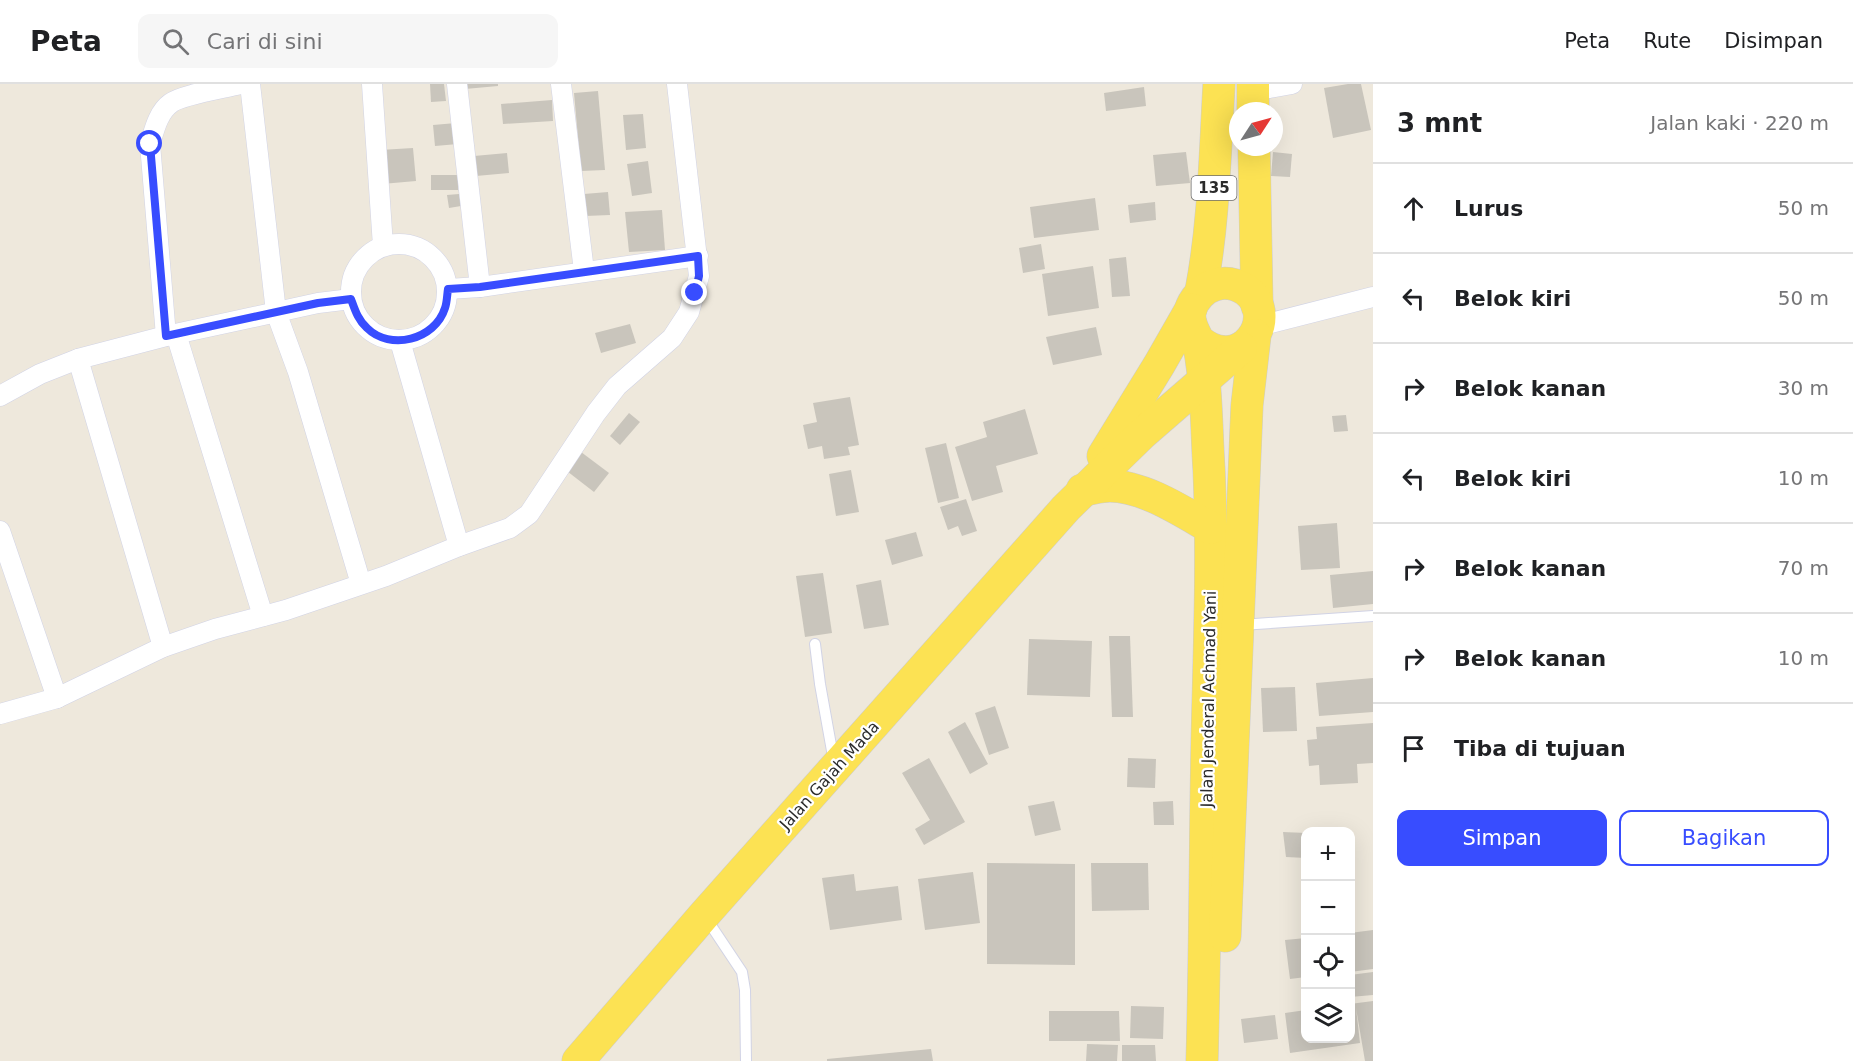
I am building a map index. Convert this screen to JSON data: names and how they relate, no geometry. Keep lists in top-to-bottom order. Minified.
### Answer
{"streets":{"main road":["135","Jalan Jenderal Achmad Yani","Jalan Gajah Mada"]},"crossings":[["135","Jalan Jenderal Achmad Yani"]],"north":"top right","page":{"header":"Peta","search":"Cari di sini","nav":["Peta","Rute","Disimpan"],"heading":["3 mnt","Jalan kaki · 220 m"],"list":[["Lurus","50 m"],["Belok kiri","50 m"],["Belok kanan","30 m"],["Belok kiri","10 m"],["Belok kanan","70 m"],["Belok kanan","10 m"],"Tiba di tujuan"],"buttons":["Simpan","Bagikan"],"map_buttons":["+","−"]}}
